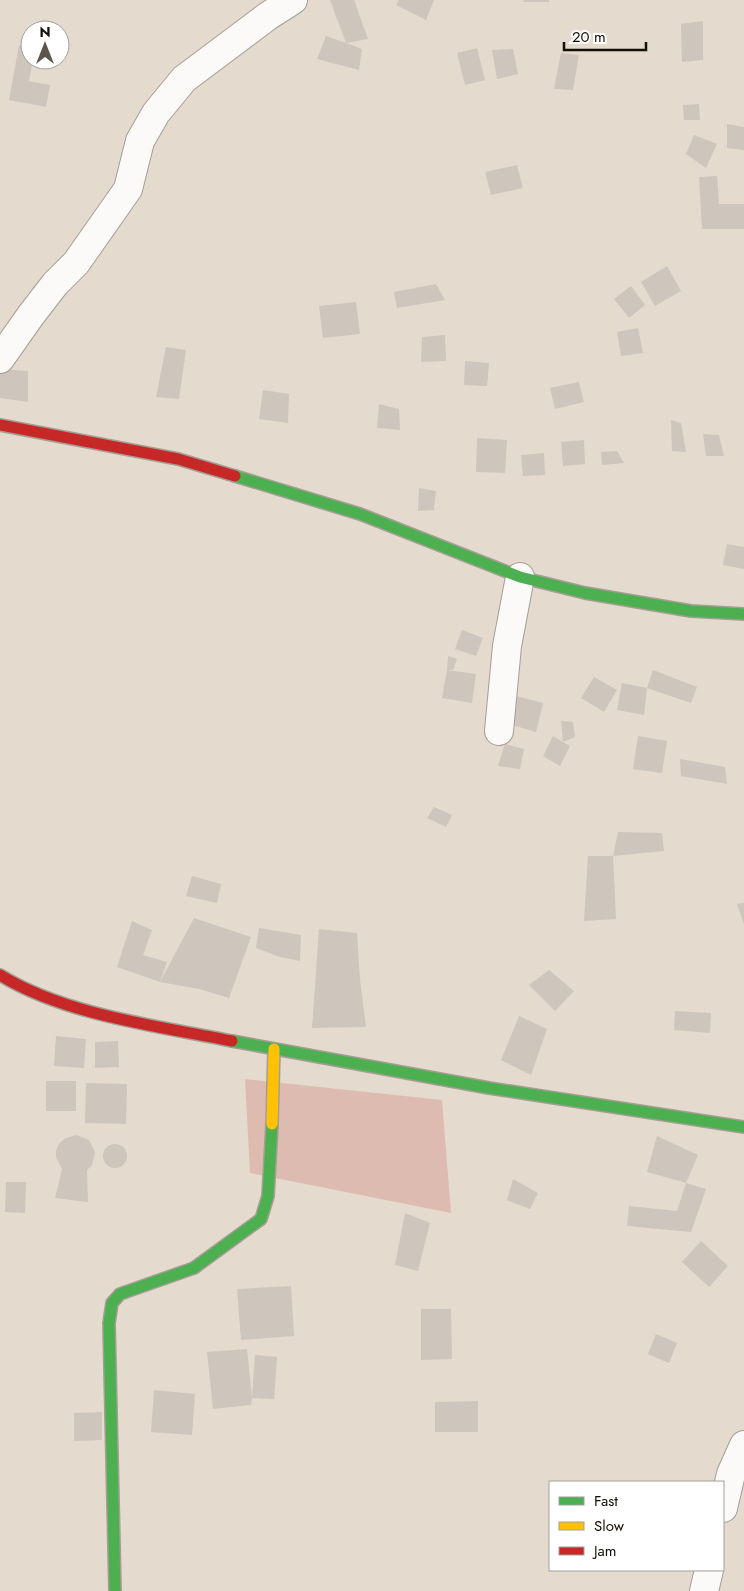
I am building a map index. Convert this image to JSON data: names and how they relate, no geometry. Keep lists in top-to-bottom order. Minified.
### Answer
{"legend":["Fast","Slow","Jam"],"scale_bar":"20 m","north":"top"}
